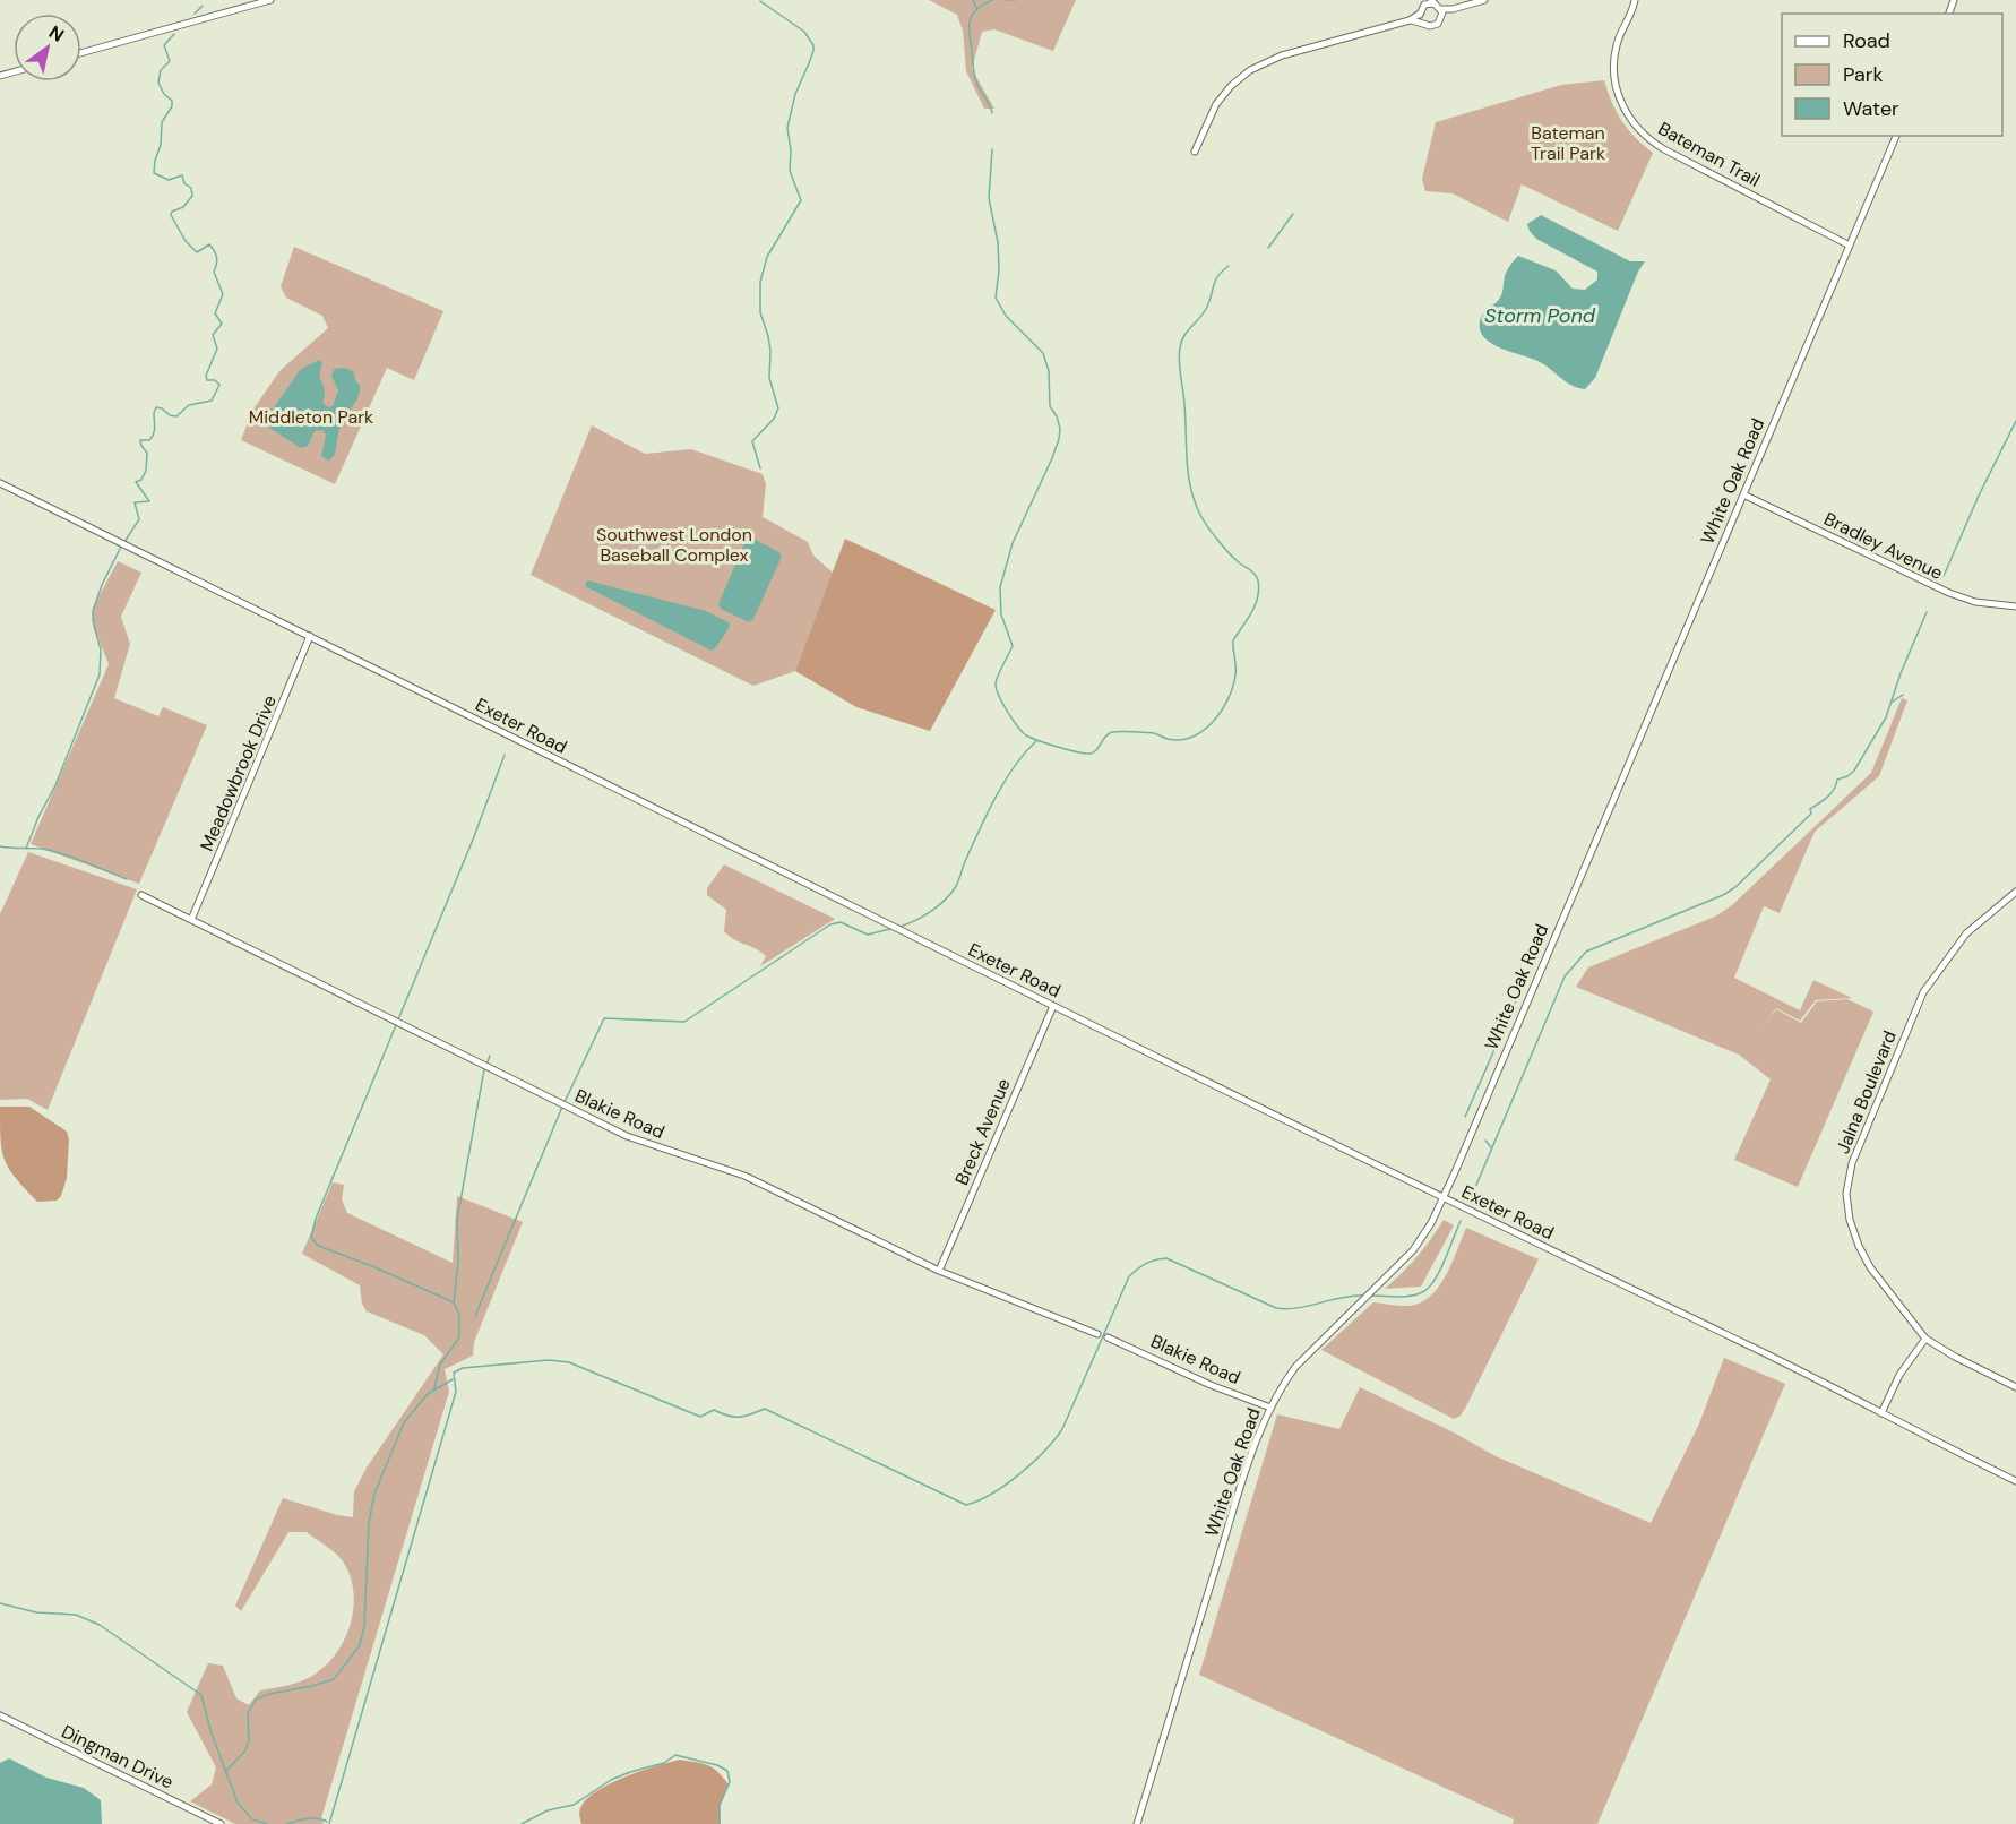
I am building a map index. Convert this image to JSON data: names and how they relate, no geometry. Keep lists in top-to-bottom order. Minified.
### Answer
{"streets":{"street":["Bateman Trail","White Oak Road","Bradley Avenue","Exeter Road","Meadowbrook Drive","Jalna Boulevard","Blakie Road","Breck Avenue","Dingman Drive"]},"crossings":[["Bateman Trail","White Oak Road"],["White Oak Road","Bradley Avenue"],["White Oak Road","Exeter Road"],["White Oak Road","Blakie Road"],["Exeter Road","Meadowbrook Drive"],["Exeter Road","Breck Avenue"],["Meadowbrook Drive","Blakie Road"],["Blakie Road","Breck Avenue"]],"water":["Storm Pond"],"parks":["Bateman Trail Park","Middleton Park","Southwest London Baseball Complex"],"legend":["Road","Park","Water"],"north":"top right"}
